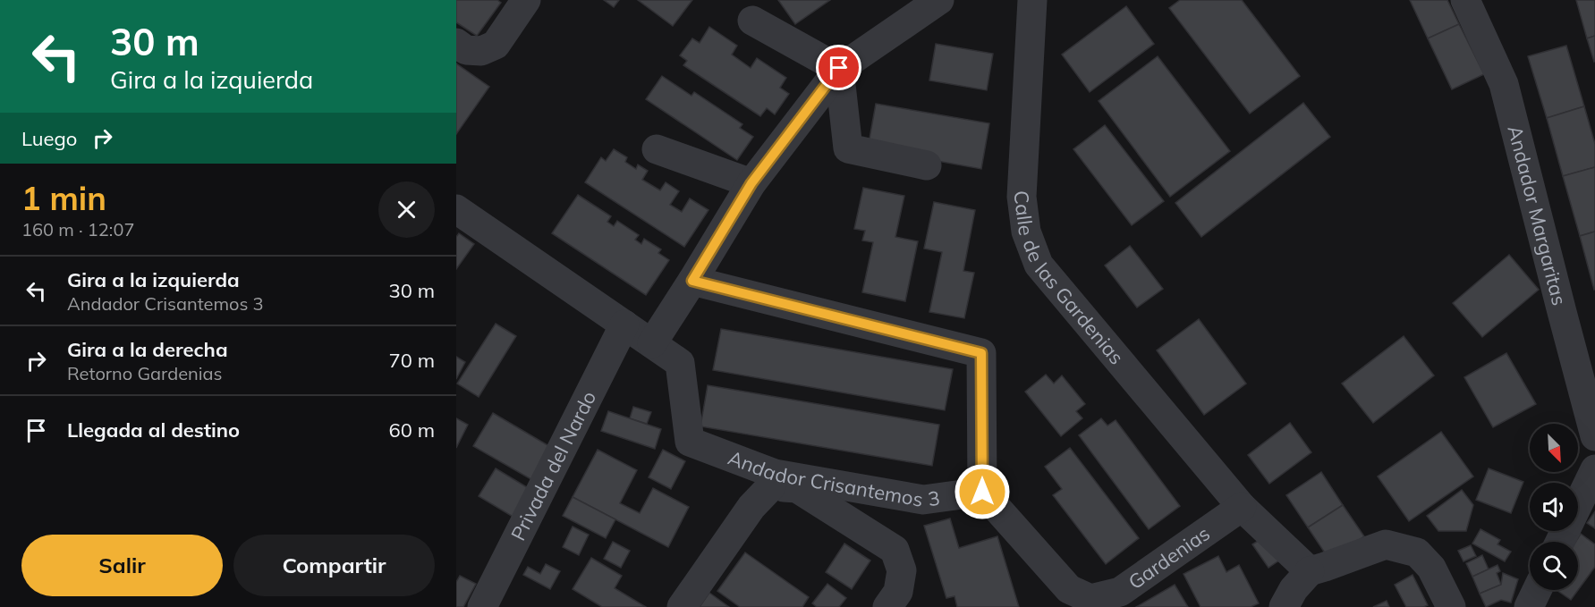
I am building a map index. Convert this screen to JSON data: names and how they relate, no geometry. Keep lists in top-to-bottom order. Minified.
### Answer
{"streets":{"street":["Andador Margaritas","Calle de las Gardenias","Privada del Nardo","Andador Crisantemos 3","Gardenias"]},"crossings":[["Calle de las Gardenias","Gardenias"],["Andador Crisantemos 3","Gardenias"]],"north":"bottom right","page":{"turn":["30 m","Gira a la izquierda"],"then":"Luego","heading":["1 min","160 m · 12:07"],"list":[{"name":"Gira a la izquierda","note":"Andador Crisantemos 3","value":"30 m"},{"name":"Gira a la derecha","note":"Retorno Gardenias","value":"70 m"},{"name":"Llegada al destino","value":"60 m"}],"buttons":["Salir","Compartir"]}}
